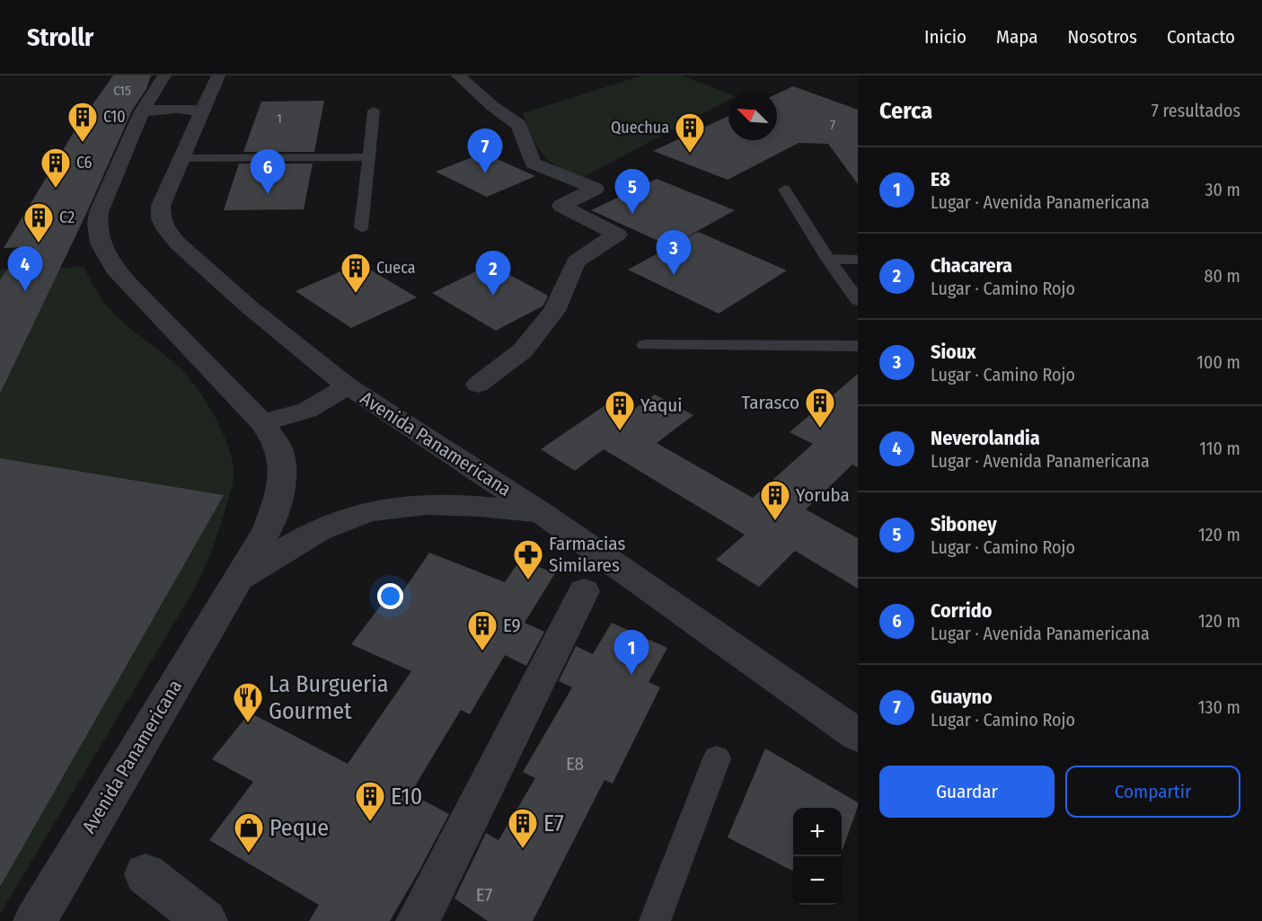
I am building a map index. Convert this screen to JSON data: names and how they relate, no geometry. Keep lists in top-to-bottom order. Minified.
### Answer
{"streets":{"street":["Avenida Panamericana"]},"places":{"building":["C10","Quechua","C6","C2","Cueca","Tarasco","Yaqui","Yoruba","E9","E10","E7"],"pharmacy":["Farmacias Similares"],"restaurant":["La Burgueria Gourmet"],"shop":["Peque"]},"house_numbers":["C15","1","7","E8","E7"],"north":"top left","page":{"header":"Strollr","nav":["Inicio","Mapa","Nosotros","Contacto"],"heading":["Cerca","7 resultados"],"pins":["7","6","5","3","4","2","1"],"list":[{"mark":"1","name":"E8","note":"Lugar · Avenida Panamericana","value":"30 m"},{"mark":"2","name":"Chacarera","note":"Lugar · Camino Rojo","value":"80 m"},{"mark":"3","name":"Sioux","note":"Lugar · Camino Rojo","value":"100 m"},{"mark":"4","name":"Neverolandia","note":"Lugar · Avenida Panamericana","value":"110 m"},{"mark":"5","name":"Siboney","note":"Lugar · Camino Rojo","value":"120 m"},{"mark":"6","name":"Corrido","note":"Lugar · Avenida Panamericana","value":"120 m"},{"mark":"7","name":"Guayno","note":"Lugar · Camino Rojo","value":"130 m"}],"buttons":["Guardar","Compartir"],"map_buttons":["+","−"]}}
